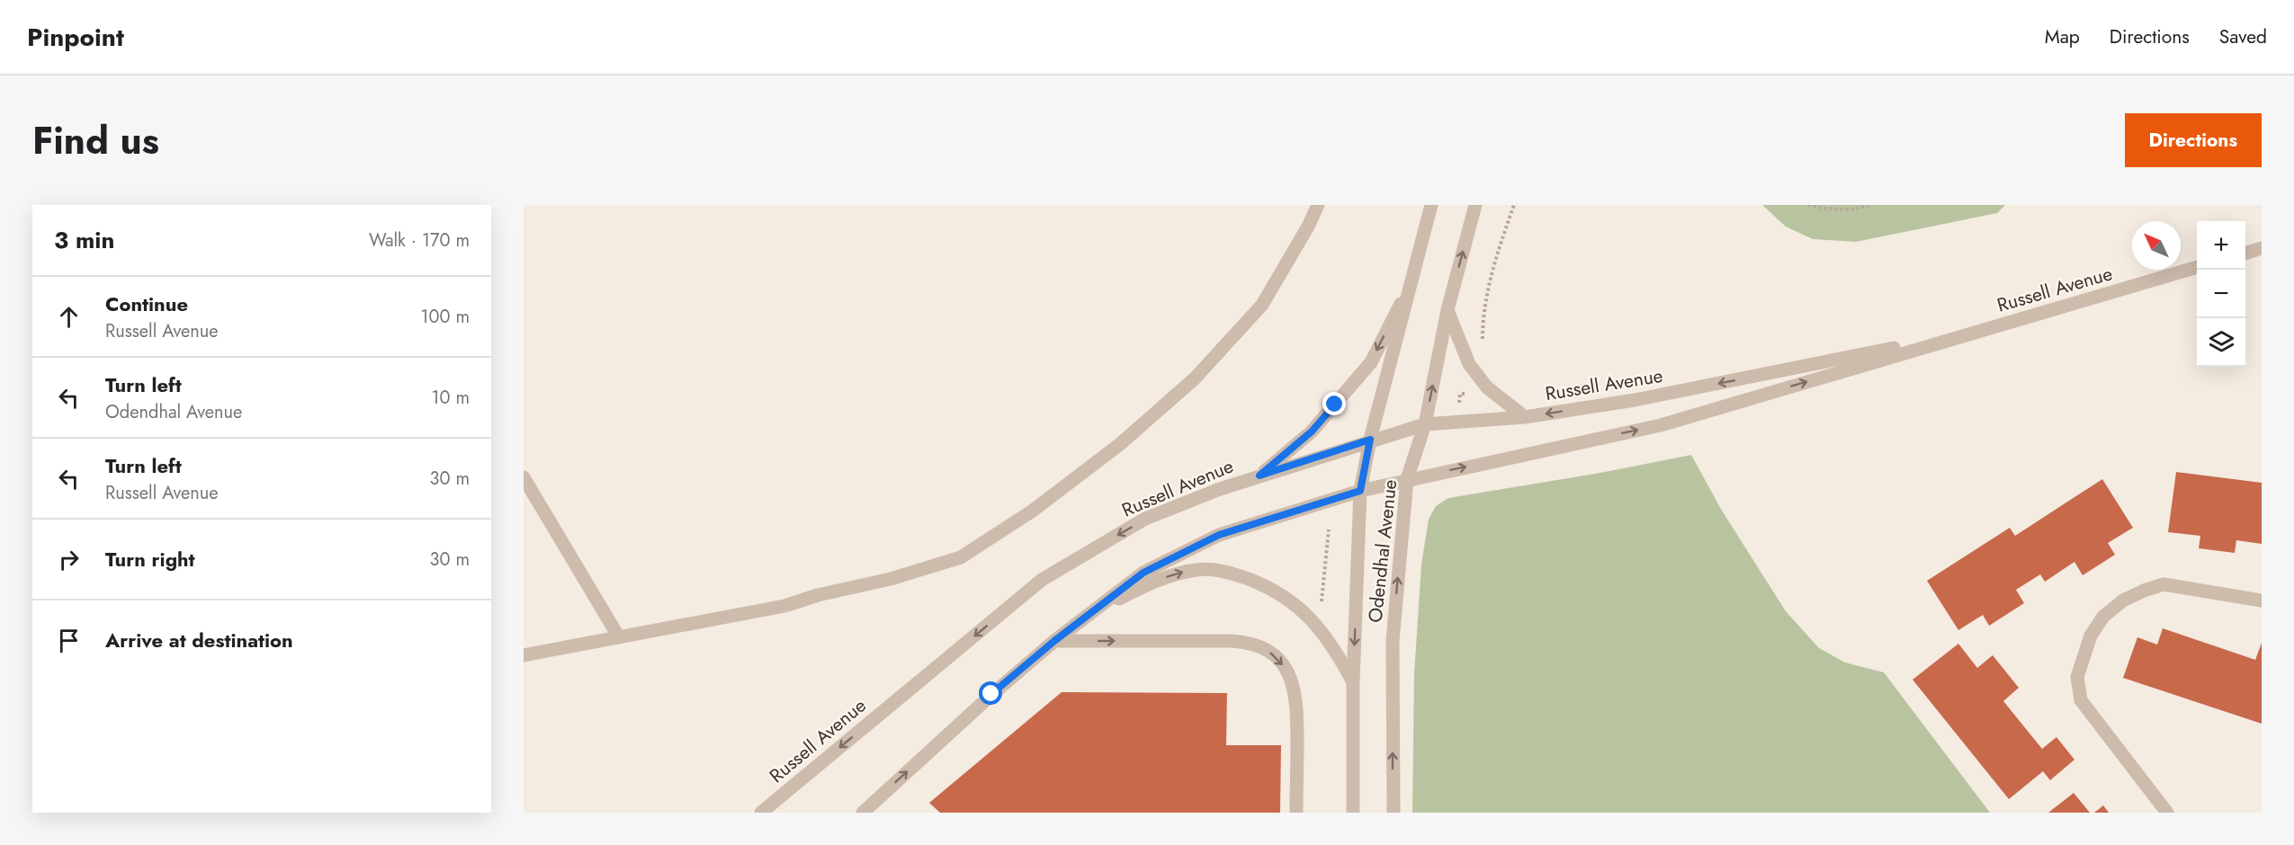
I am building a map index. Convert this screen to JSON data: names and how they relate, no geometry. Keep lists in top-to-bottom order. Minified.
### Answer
{"streets":{"street":["Russell Avenue","Odendhal Avenue"]},"crossings":[["Russell Avenue","Odendhal Avenue"]],"north":"top left","page":{"header":"Pinpoint","nav":["Map","Directions","Saved"],"title":"Find us","buttons":"Directions","heading":["3 min","Walk · 170 m"],"map_buttons":["+","−"],"list":[["Continue","Russell Avenue","100 m"],["Turn left","Odendhal Avenue","10 m"],["Turn left","Russell Avenue","30 m"],["Turn right","30 m"],"Arrive at destination"]}}
